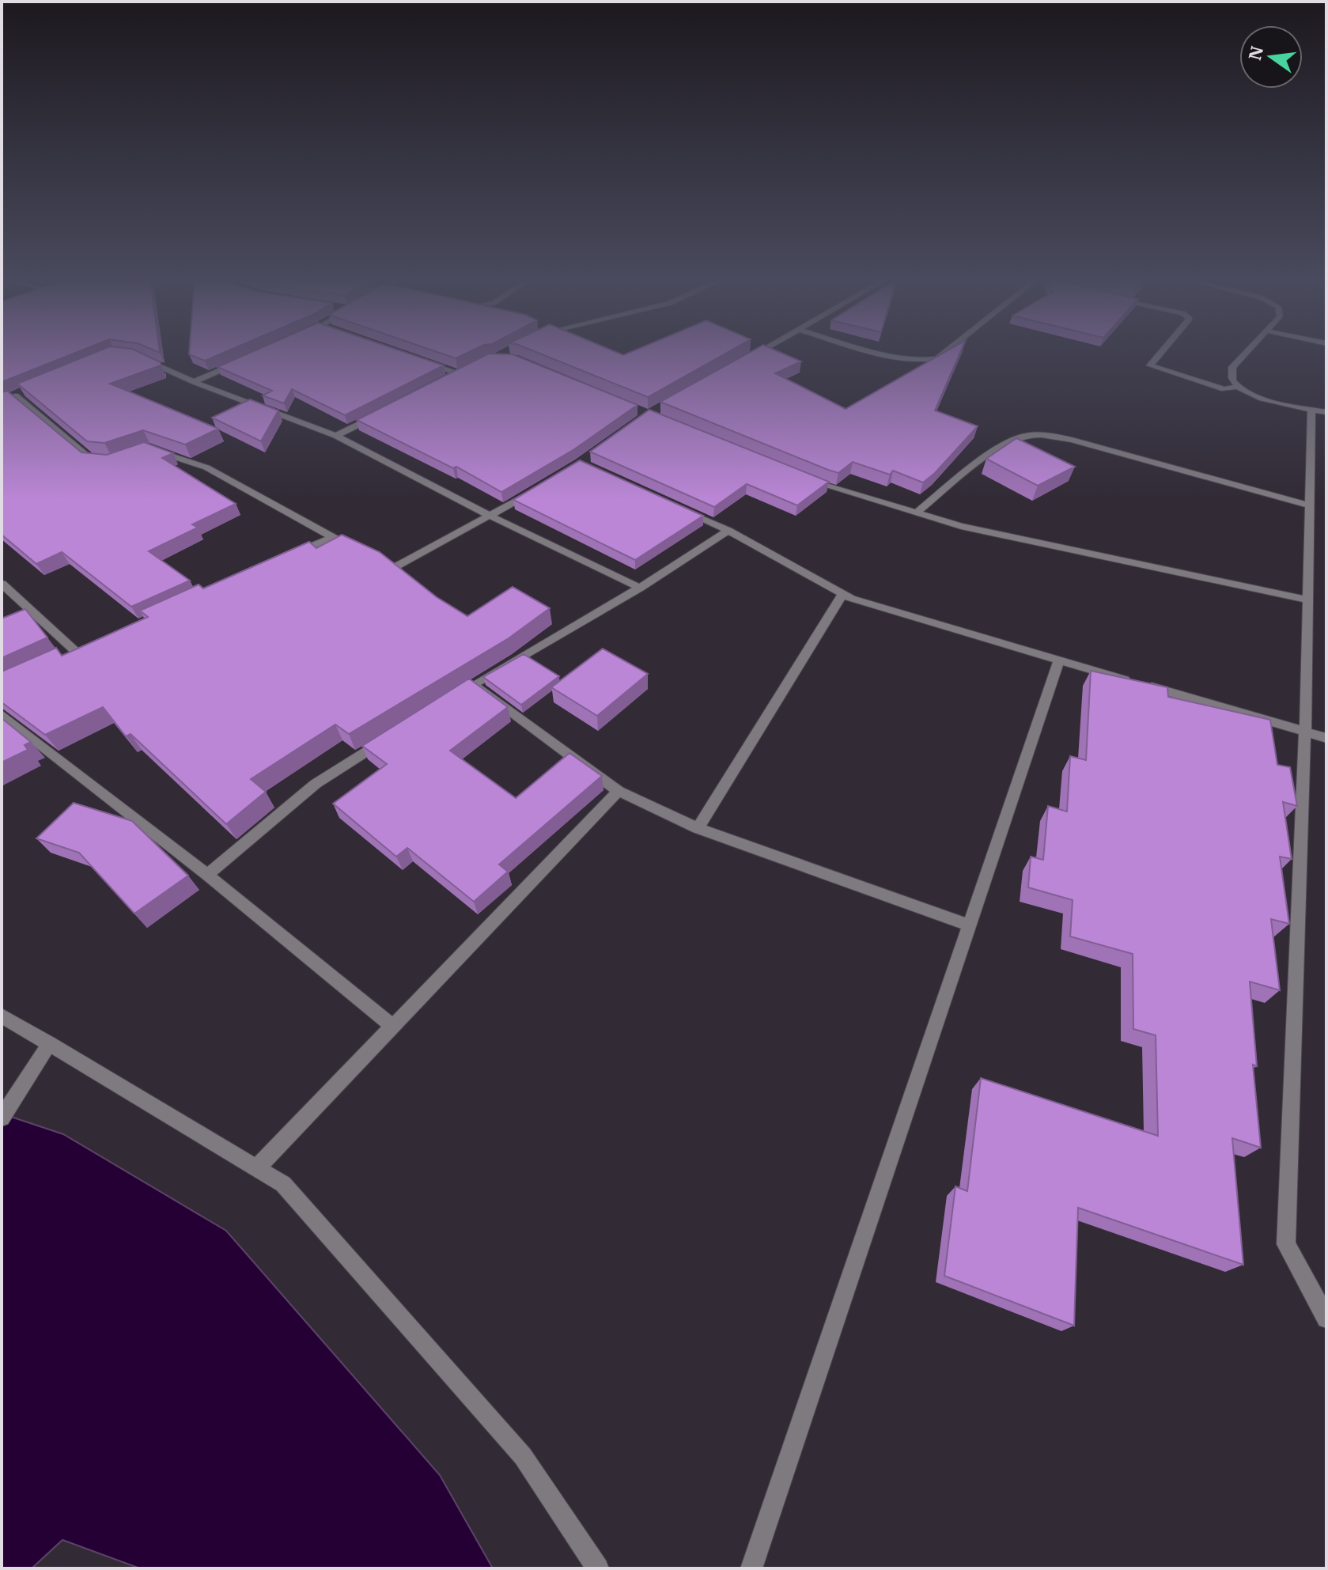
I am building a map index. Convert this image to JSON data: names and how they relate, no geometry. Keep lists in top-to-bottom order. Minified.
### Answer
{"north":"left"}
